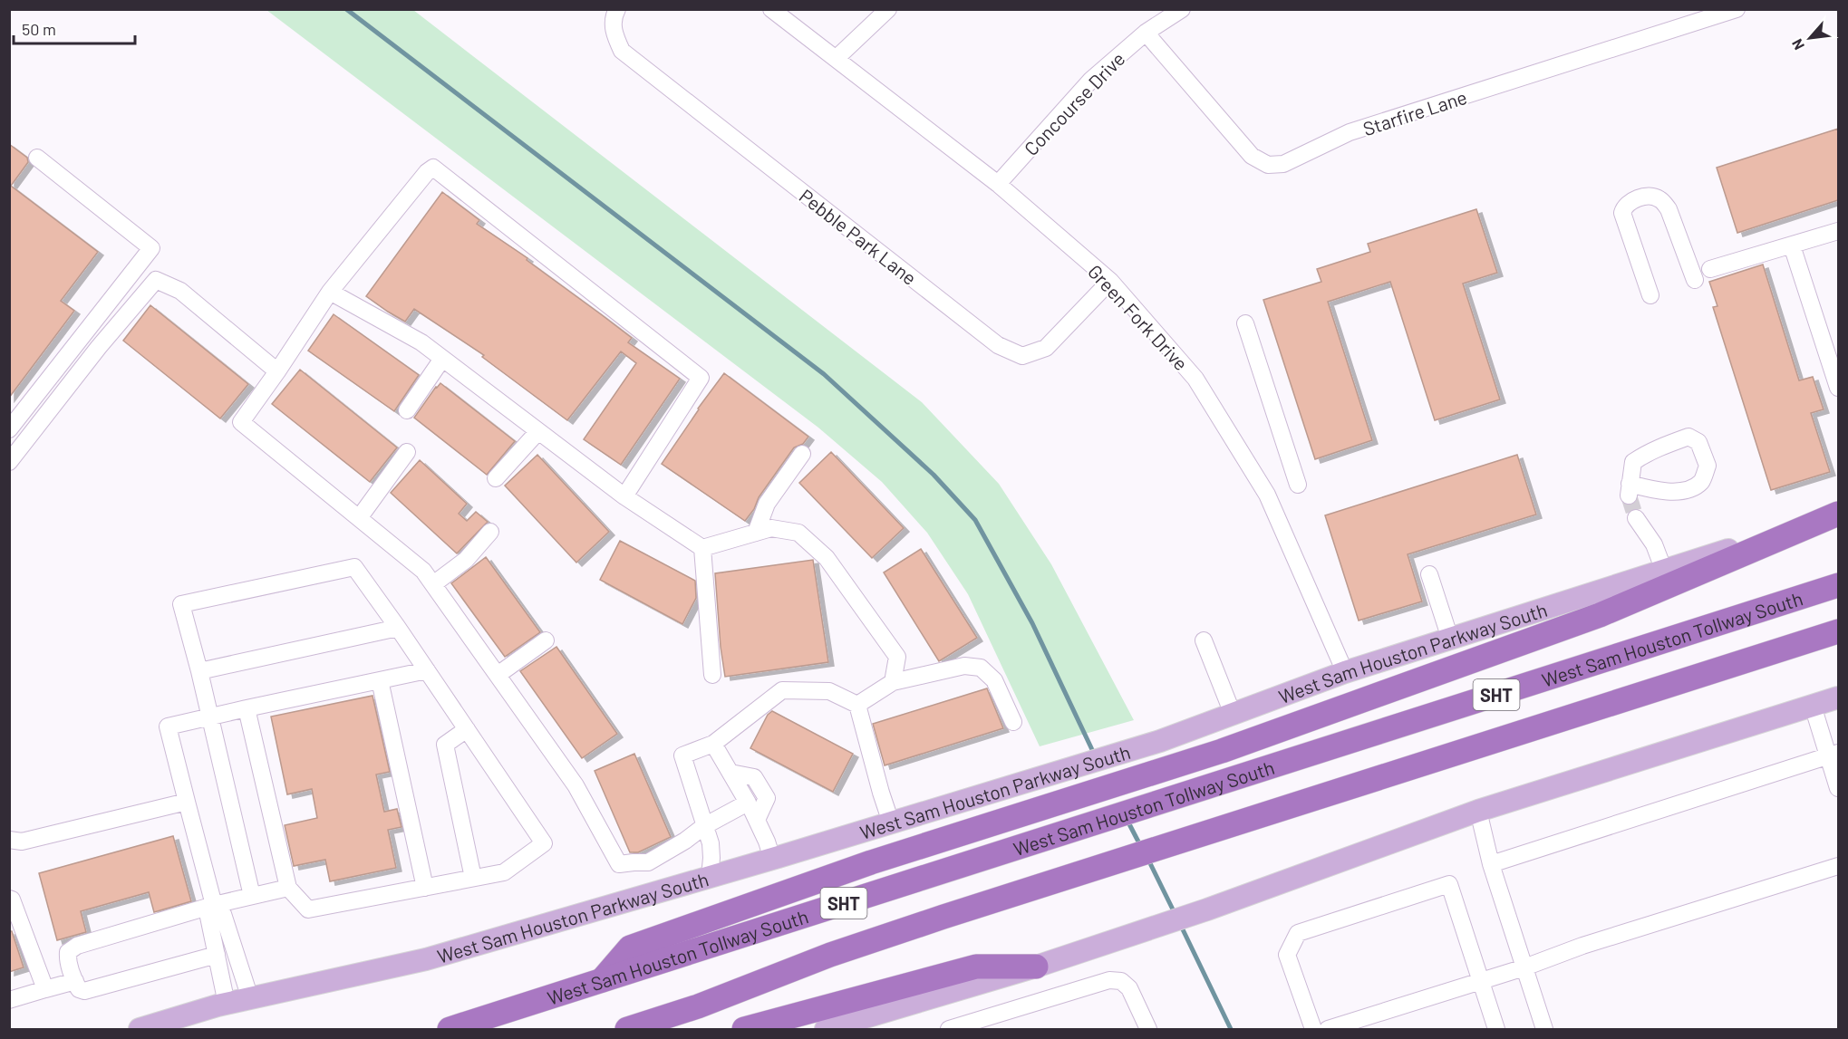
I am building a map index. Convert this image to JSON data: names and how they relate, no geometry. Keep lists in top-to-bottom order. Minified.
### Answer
{"streets":{"highway":["West Sam Houston Tollway South","SHT"],"main road":["West Sam Houston Parkway South"],"street":["Concourse Drive","Starfire Lane","Pebble Park Lane","Green Fork Drive"]},"crossings":[["Concourse Drive","Starfire Lane"],["Concourse Drive","Green Fork Drive"],["Pebble Park Lane","Green Fork Drive"],["Green Fork Drive","West Sam Houston Parkway South"]],"scale_bar":"50 m","north":"bottom left"}
